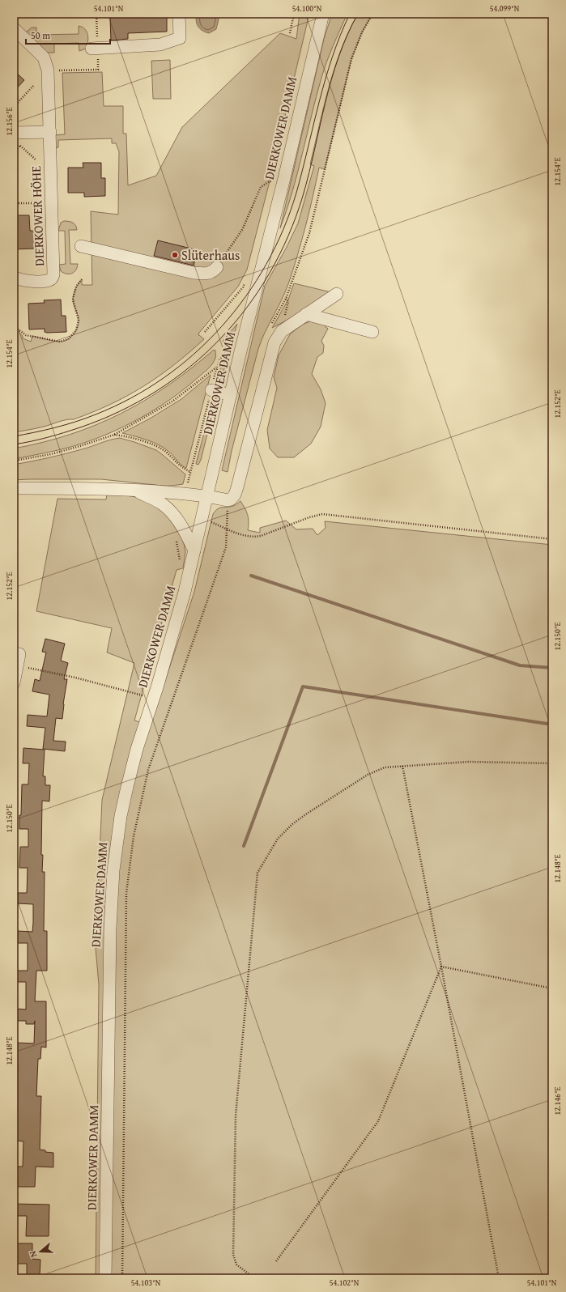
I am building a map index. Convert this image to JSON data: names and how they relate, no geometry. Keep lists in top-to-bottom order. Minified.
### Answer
{"streets":{"street":["DIERKOWER DAMM","DIERKOWER HÖHE"]},"places":["Slüterhaus"],"scale_bar":"50 m","north":"left","coordinates":["54.101°N","54.100°N","54.099°N","12.156°E","12.154°E","12.152°E","12.150°E","12.148°E","12.146°E","54.103°N","54.102°N"]}
